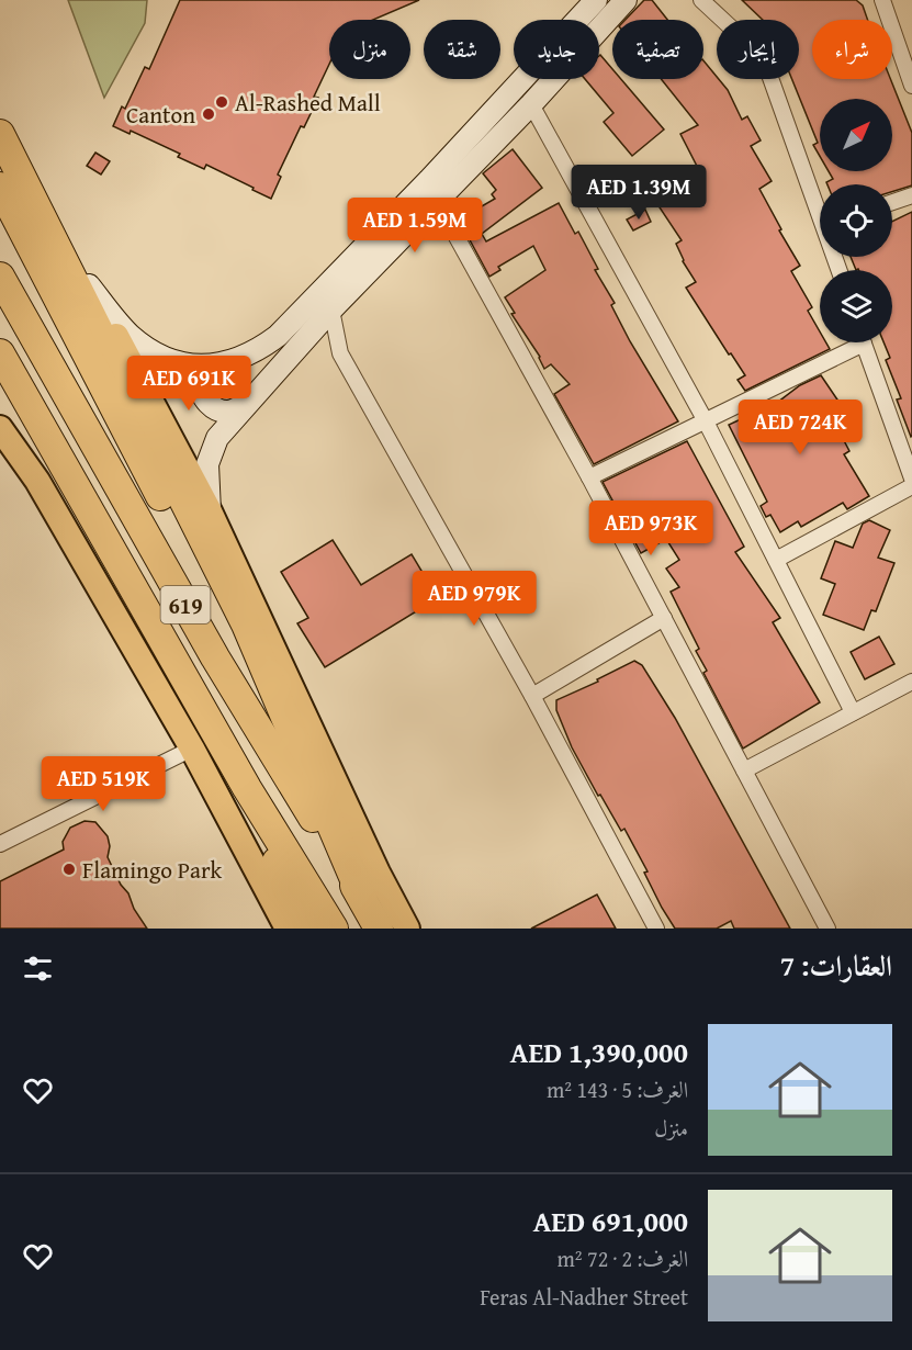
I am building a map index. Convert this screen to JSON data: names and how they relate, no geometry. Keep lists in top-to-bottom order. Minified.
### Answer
{"streets":{"highway":["619"]},"places":["Al-Rashed Mall","Canton","Flamingo Park"],"north":"top right","page":{"chip":["شراء","إيجار","تصفية","جديد","شقة","منزل"],"price":["AED 1.39M","AED 1.59M","AED 691K","AED 724K","AED 973K","AED 979K","AED 519K"],"heading":"العقارات: 7","list":[{"name":"AED 1,390,000","note":"الغرف: 5 · 143 m² · منزل"},{"name":"AED 691,000","note":"الغرف: 2 · 72 m² · Feras Al-Nadher Street"}]}}
